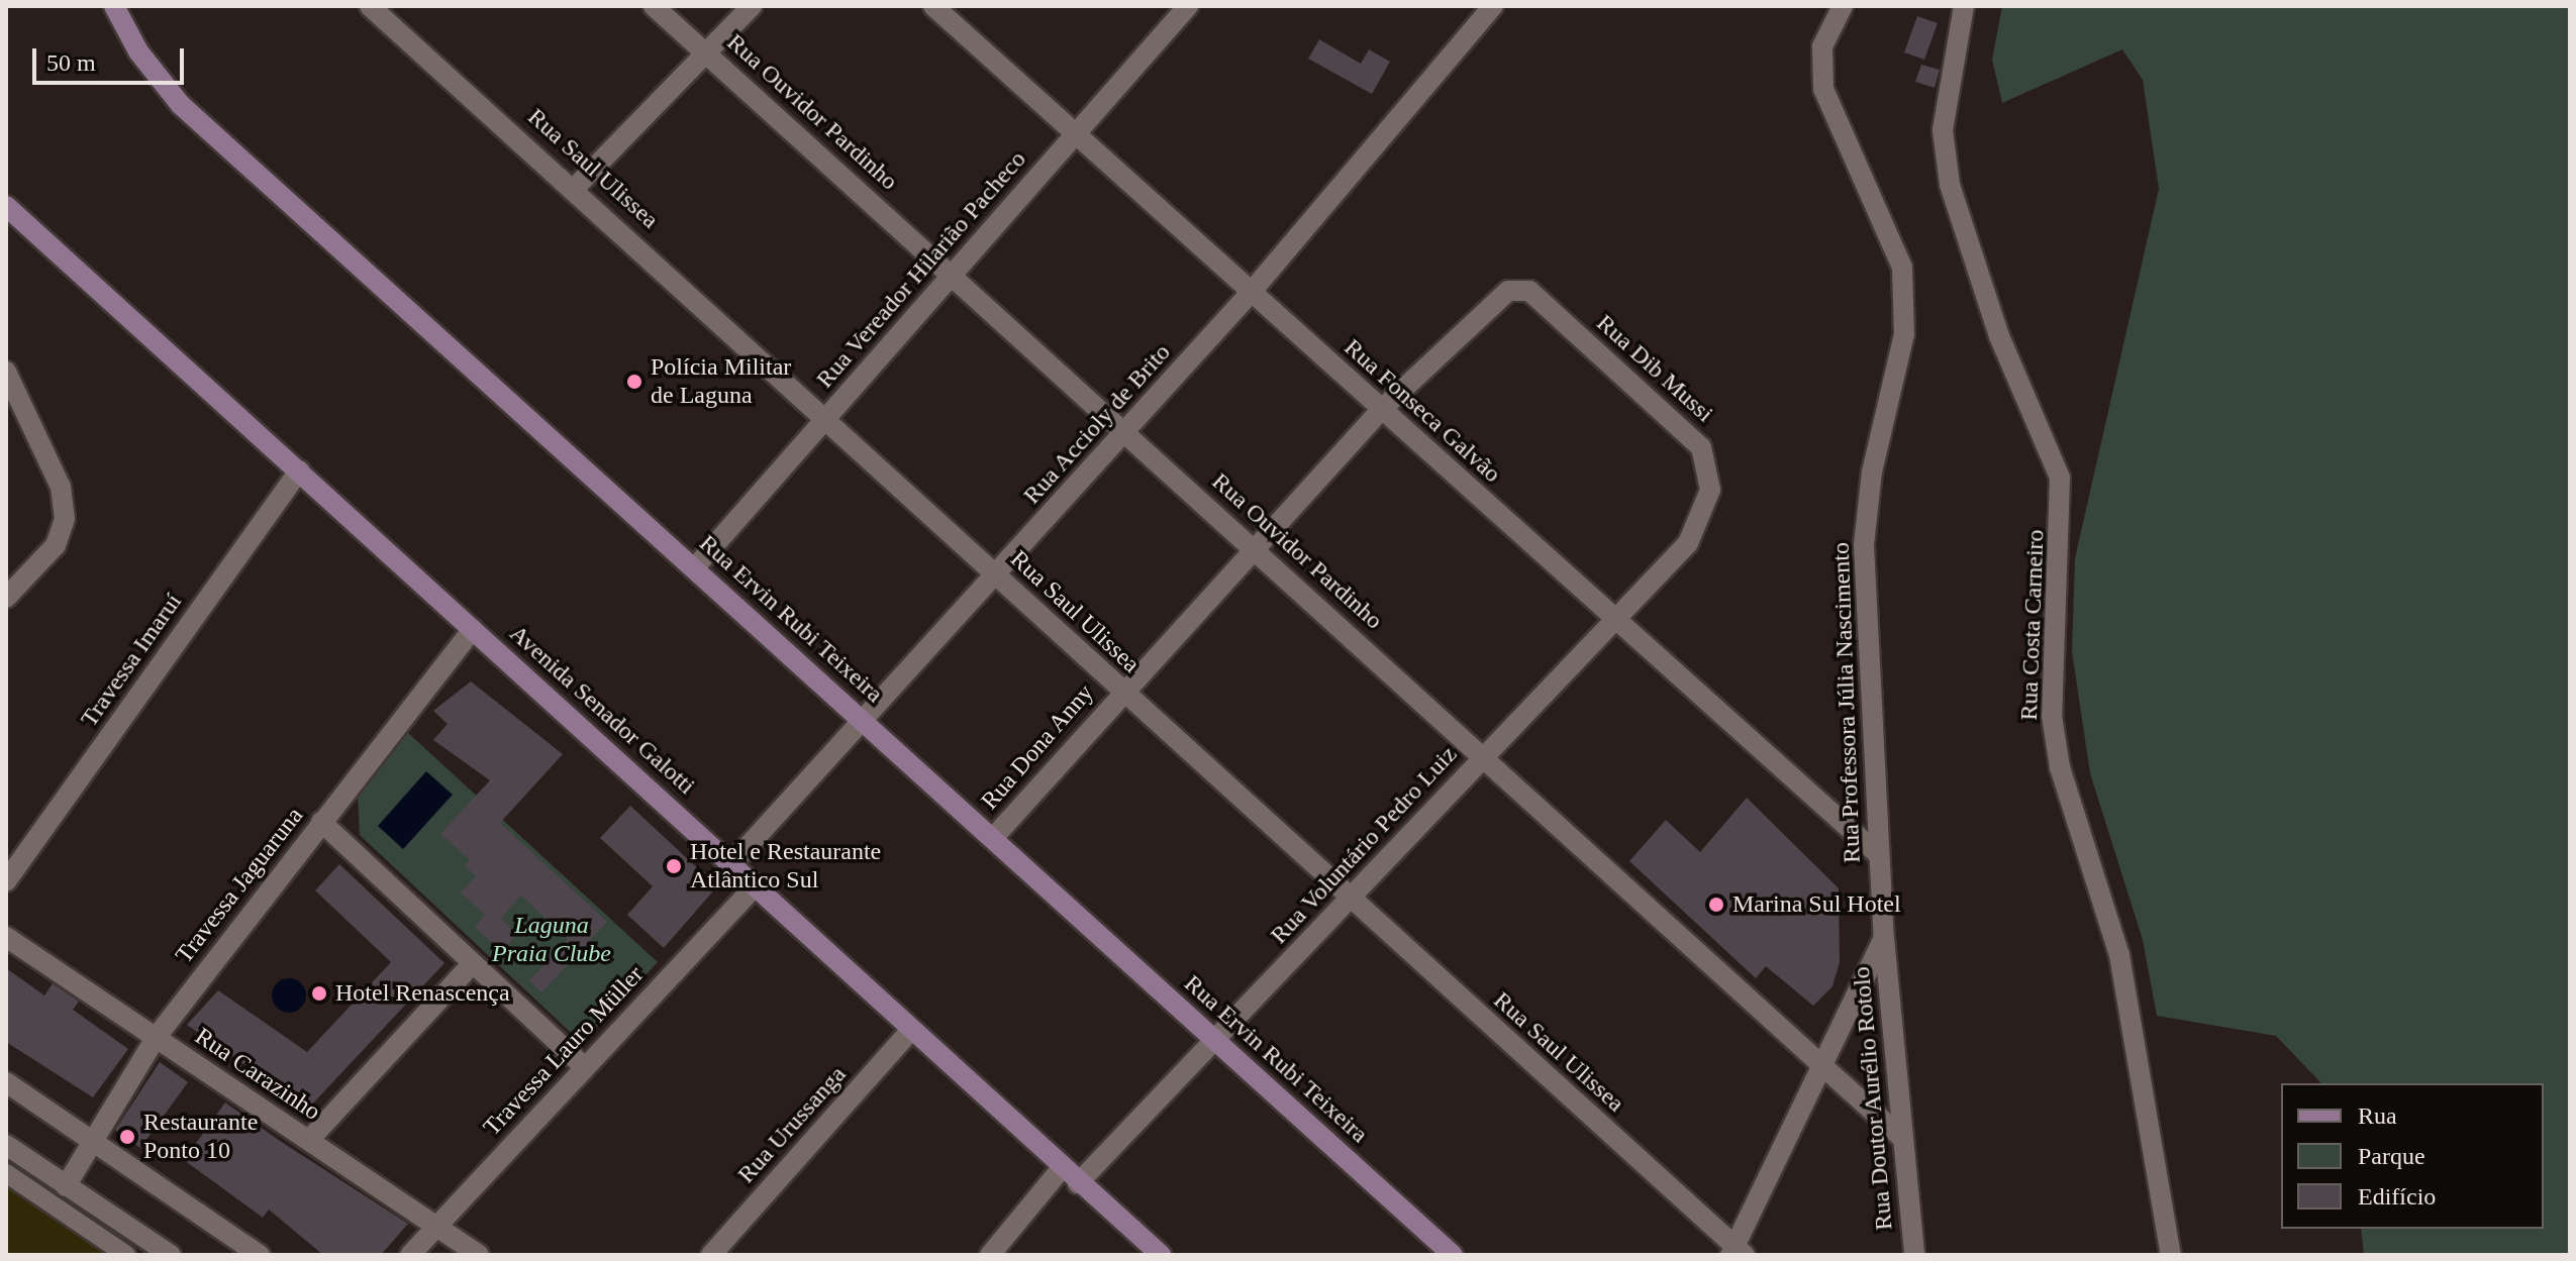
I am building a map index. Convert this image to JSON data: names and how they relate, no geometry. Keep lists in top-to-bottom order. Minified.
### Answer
{"streets":{"main road":["Rua Ervin Rubi Teixeira","Avenida Senador Galotti"],"street":["Rua Ouvidor Pardinho","Rua Saul Ulissea","Rua Vereador Hilarião Pacheco","Rua Dib Mussi","Rua Fonseca Galvão","Rua Accioly de Brito","Rua Costa Carneiro","Travessa Imaruí","Rua Professora Júlia Nascimento","Rua Dona Anny","Rua Voluntário Pedro Luiz","Travessa Jaguaruna","Travessa Lauro Müller","Rua Carazinho","Rua Doutor Aurélio Rotolo","Rua Urussanga"]},"crossings":[["Rua Ouvidor Pardinho","Rua Vereador Hilarião Pacheco"],["Rua Ouvidor Pardinho","Rua Accioly de Brito"],["Rua Ouvidor Pardinho","Rua Dona Anny"],["Rua Ouvidor Pardinho","Rua Voluntário Pedro Luiz"],["Rua Ouvidor Pardinho","Rua Doutor Aurélio Rotolo"],["Rua Saul Ulissea","Rua Vereador Hilarião Pacheco"],["Rua Saul Ulissea","Rua Accioly de Brito"],["Rua Saul Ulissea","Rua Dona Anny"],["Rua Saul Ulissea","Rua Voluntário Pedro Luiz"],["Rua Vereador Hilarião Pacheco","Rua Fonseca Galvão"],["Rua Vereador Hilarião Pacheco","Rua Ervin Rubi Teixeira"],["Rua Dib Mussi","Rua Dona Anny"],["Rua Dib Mussi","Rua Voluntário Pedro Luiz"],["Rua Fonseca Galvão","Rua Accioly de Brito"],["Rua Fonseca Galvão","Rua Professora Júlia Nascimento"],["Rua Fonseca Galvão","Rua Dona Anny"],["Rua Fonseca Galvão","Rua Voluntário Pedro Luiz"],["Rua Accioly de Brito","Rua Ervin Rubi Teixeira"],["Rua Accioly de Brito","Avenida Senador Galotti"],["Rua Ervin Rubi Teixeira","Rua Dona Anny"],["Rua Ervin Rubi Teixeira","Rua Voluntário Pedro Luiz"],["Travessa Imaruí","Avenida Senador Galotti"],["Rua Professora Júlia Nascimento","Rua Doutor Aurélio Rotolo"],["Avenida Senador Galotti","Rua Voluntário Pedro Luiz"],["Avenida Senador Galotti","Travessa Jaguaruna"],["Avenida Senador Galotti","Travessa Lauro Müller"],["Avenida Senador Galotti","Rua Urussanga"],["Travessa Jaguaruna","Rua Carazinho"],["Travessa Lauro Müller","Rua Carazinho"]],"parks":["Laguna Praia Clube"],"places":["Polícia Militar de Laguna","Hotel e Restaurante Atlântico Sul","Marina Sul Hotel","Hotel Renascença","Restaurante Ponto 10"],"legend":["Rua","Parque","Edifício"],"scale_bar":"50 m"}
